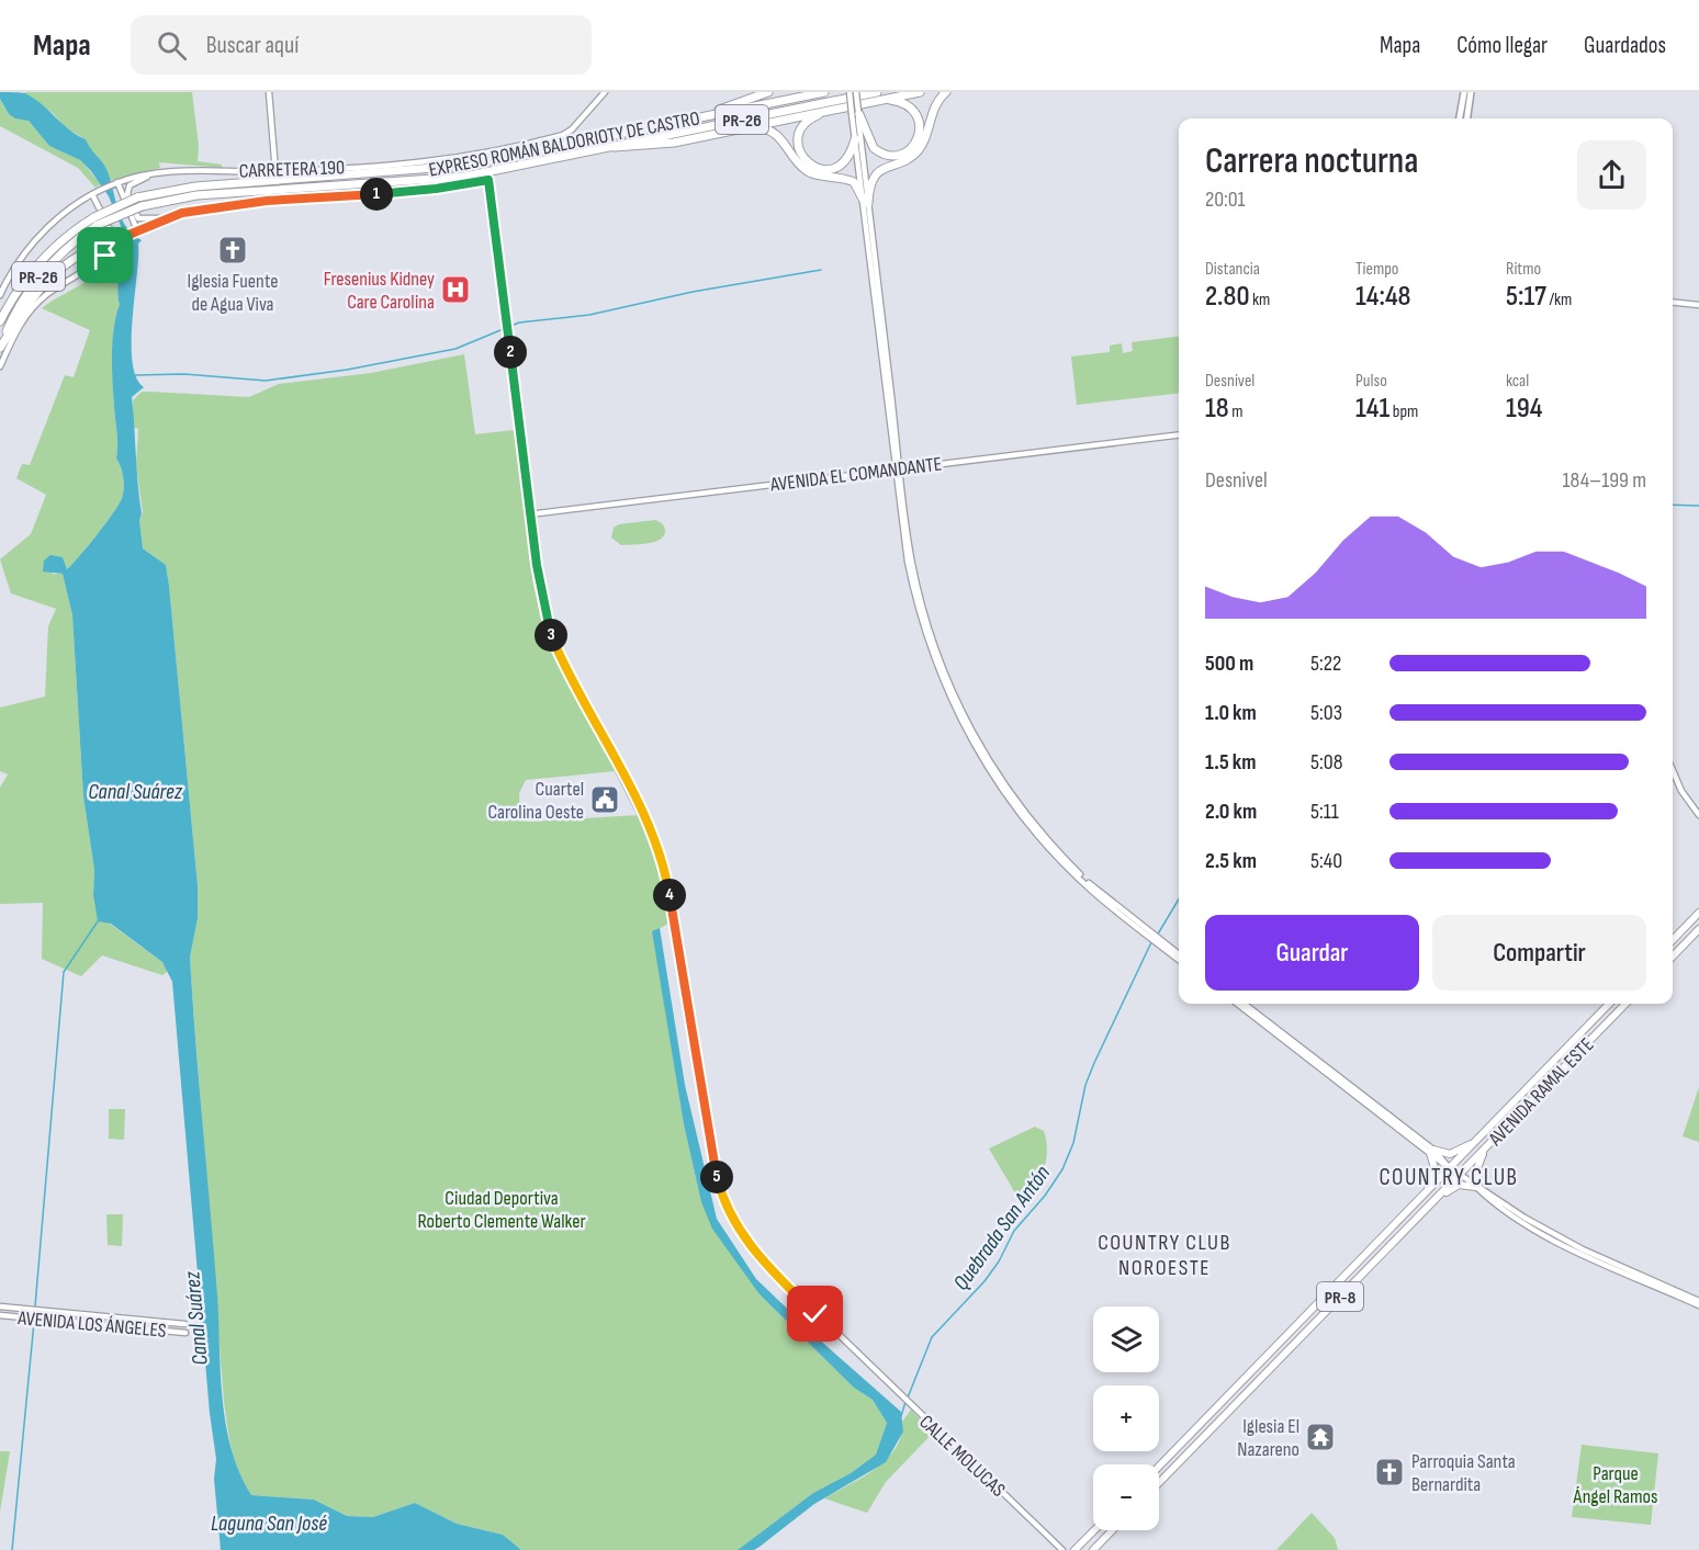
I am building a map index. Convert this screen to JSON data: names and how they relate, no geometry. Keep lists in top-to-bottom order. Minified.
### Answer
{"streets":{"highway":["PR-26","EXPRESO ROMÁN BALDORIOTY DE CASTRO"],"main road":["AVENIDA RAMAL ESTE","PR-8"],"street":["CARRETERA 190","AVENIDA EL COMANDANTE","AVENIDA LOS ÁNGELES","CALLE MOLUCAS"]},"crossings":[["AVENIDA EL COMANDANTE","CALLE MOLUCAS"]],"districts":["COUNTRY CLUB","COUNTRY CLUB NOROESTE"],"water":["Canal Suárez","Quebrada San Antón","Laguna San José"],"parks":["Ciudad Deportiva Roberto Clemente Walker","Parque Ángel Ramos"],"places":{"church":["Iglesia Fuente de Agua Viva","Parroquia Santa Bernardita"],"hospital":["Fresenius Kidney Care Carolina"],"public building":["Cuartel Carolina Oeste"],"temple":["Iglesia El Nazareno"]},"page":{"header":"Mapa","search":"Buscar aquí","nav":["Mapa","Cómo llegar","Guardados"],"heading":["Carrera nocturna","20:01"],"pins":["1","2","3","4","5"],"stats":[["Distancia","2.80 km"],["Tiempo","14:48"],["Ritmo","5:17 /km"],["Desnivel","18 m"],["Pulso","141 bpm"],["kcal","194"]],"chart":["Desnivel","184–199 m"],"list":[{"name":"500 m","note":"5:22"},{"name":"1.0 km","note":"5:03"},{"name":"1.5 km","note":"5:08"},{"name":"2.0 km","note":"5:11"},{"name":"2.5 km","note":"5:40"}],"buttons":["Guardar","Compartir"],"map_buttons":["+","−"]}}
